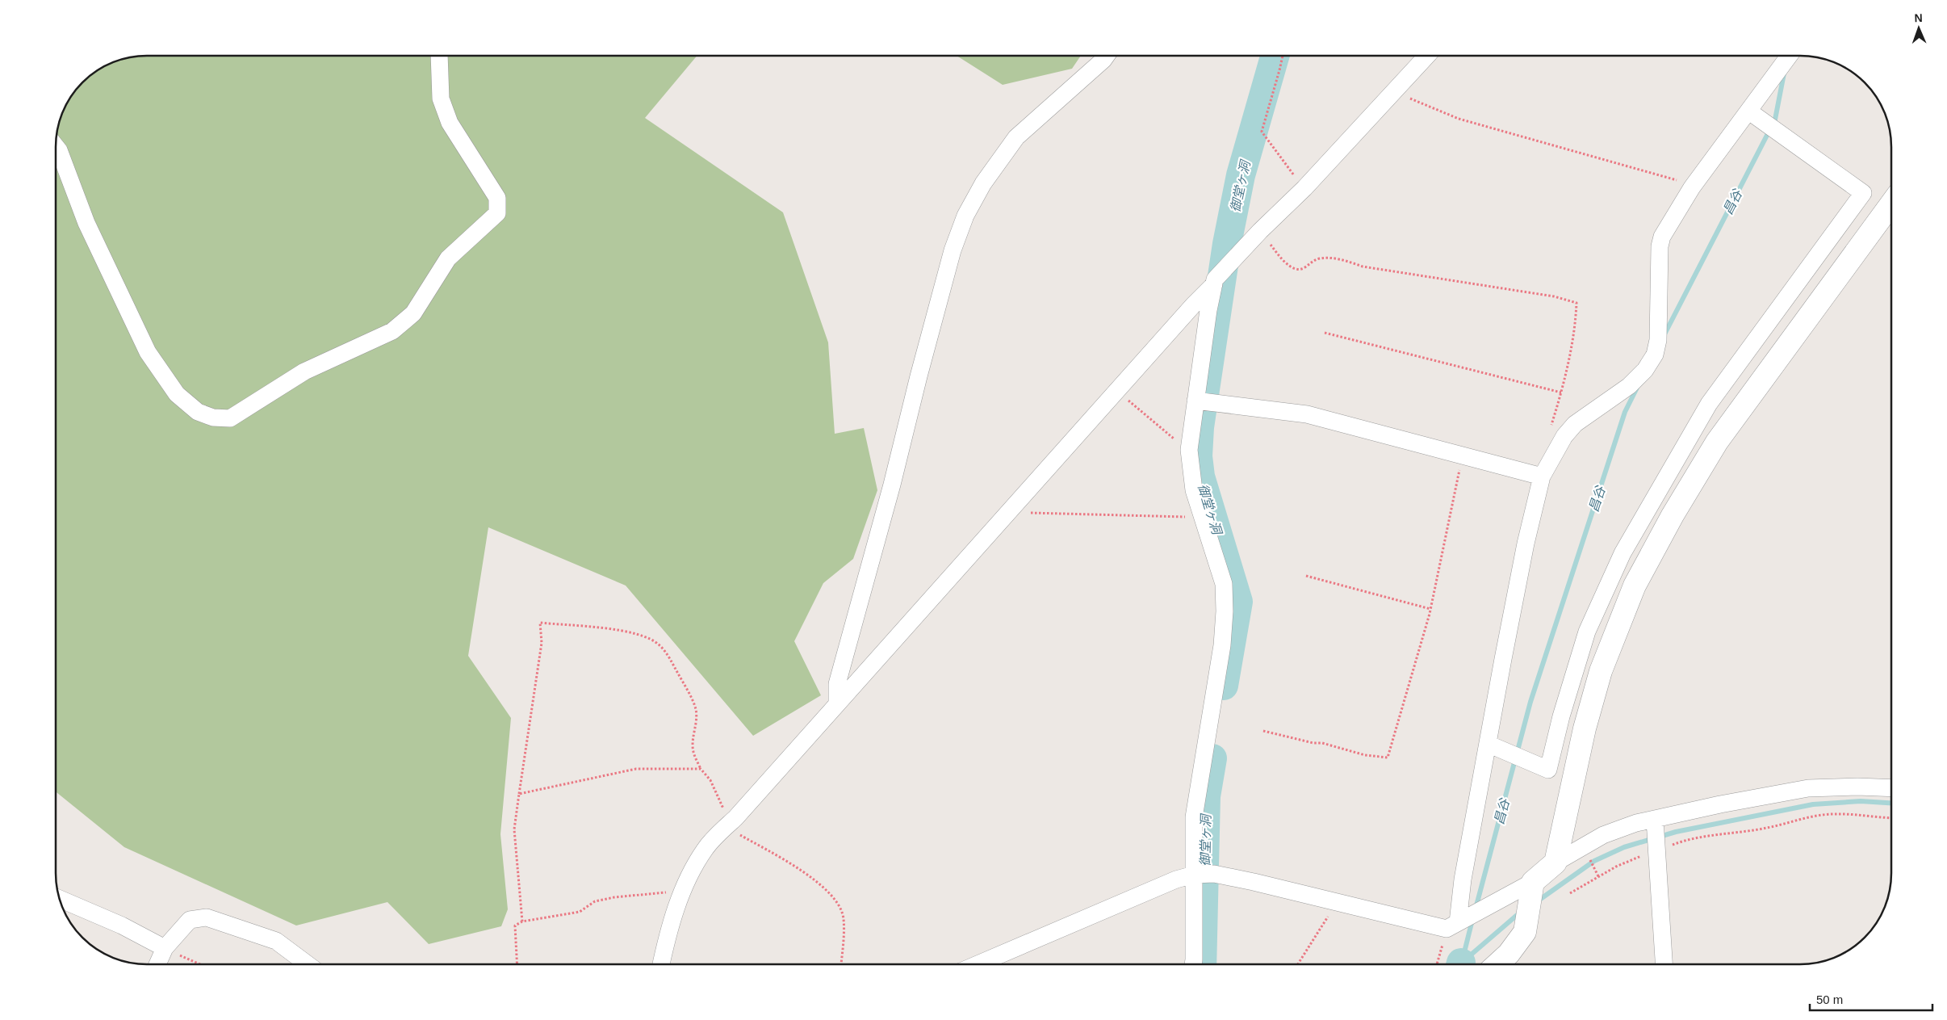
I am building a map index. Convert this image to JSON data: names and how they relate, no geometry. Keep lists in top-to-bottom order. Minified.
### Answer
{"water":["御堂ヶ洞","昌谷"],"scale_bar":"50 m","north":"top"}
